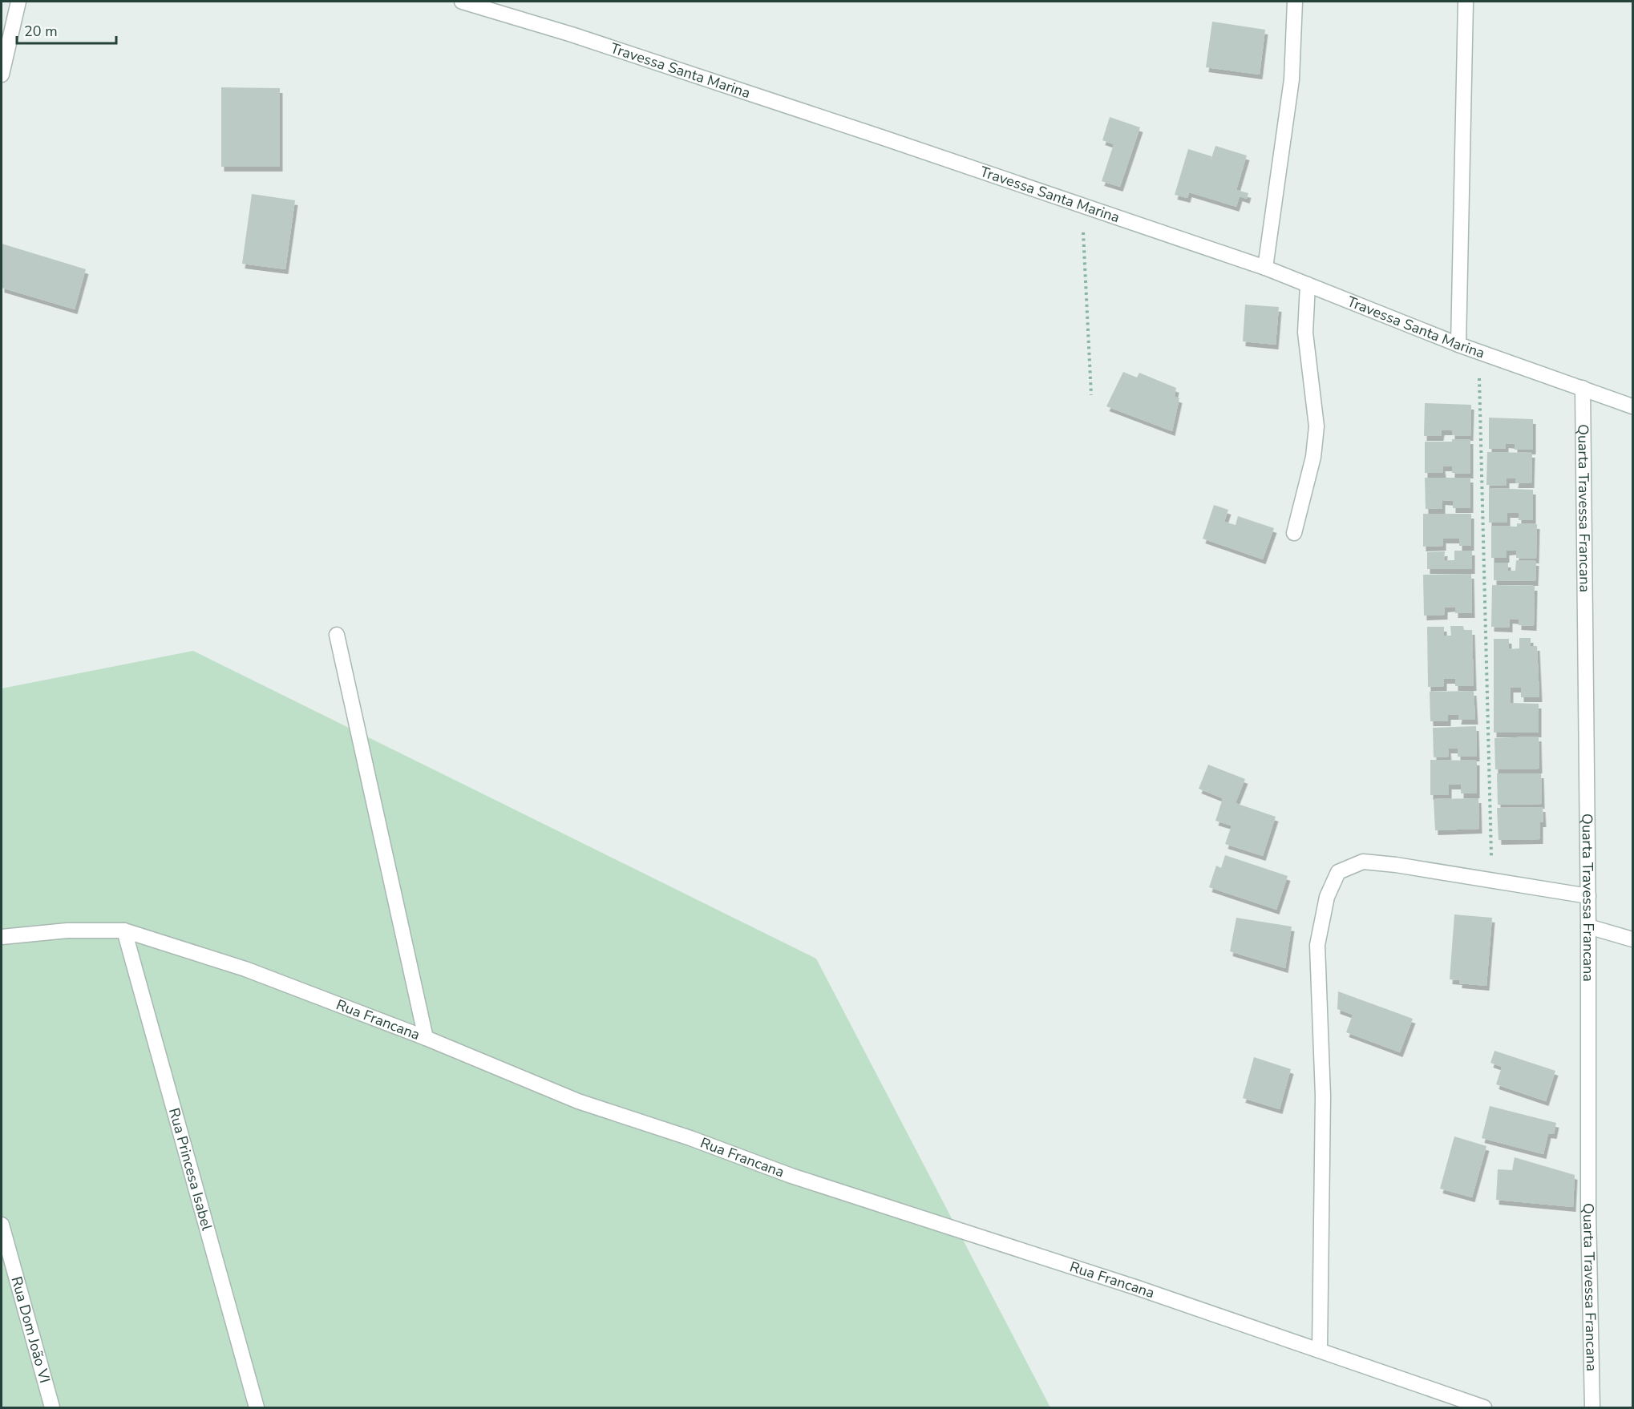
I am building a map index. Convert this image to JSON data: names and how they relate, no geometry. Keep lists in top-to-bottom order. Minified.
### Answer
{"streets":{"street":["Travessa Santa Marina","Quarta Travessa Francana","Rua Francana","Rua Princesa Isabel","Rua Dom João VI"]},"crossings":[["Travessa Santa Marina","Quarta Travessa Francana"],["Rua Francana","Rua Princesa Isabel"]],"scale_bar":"20 m"}
